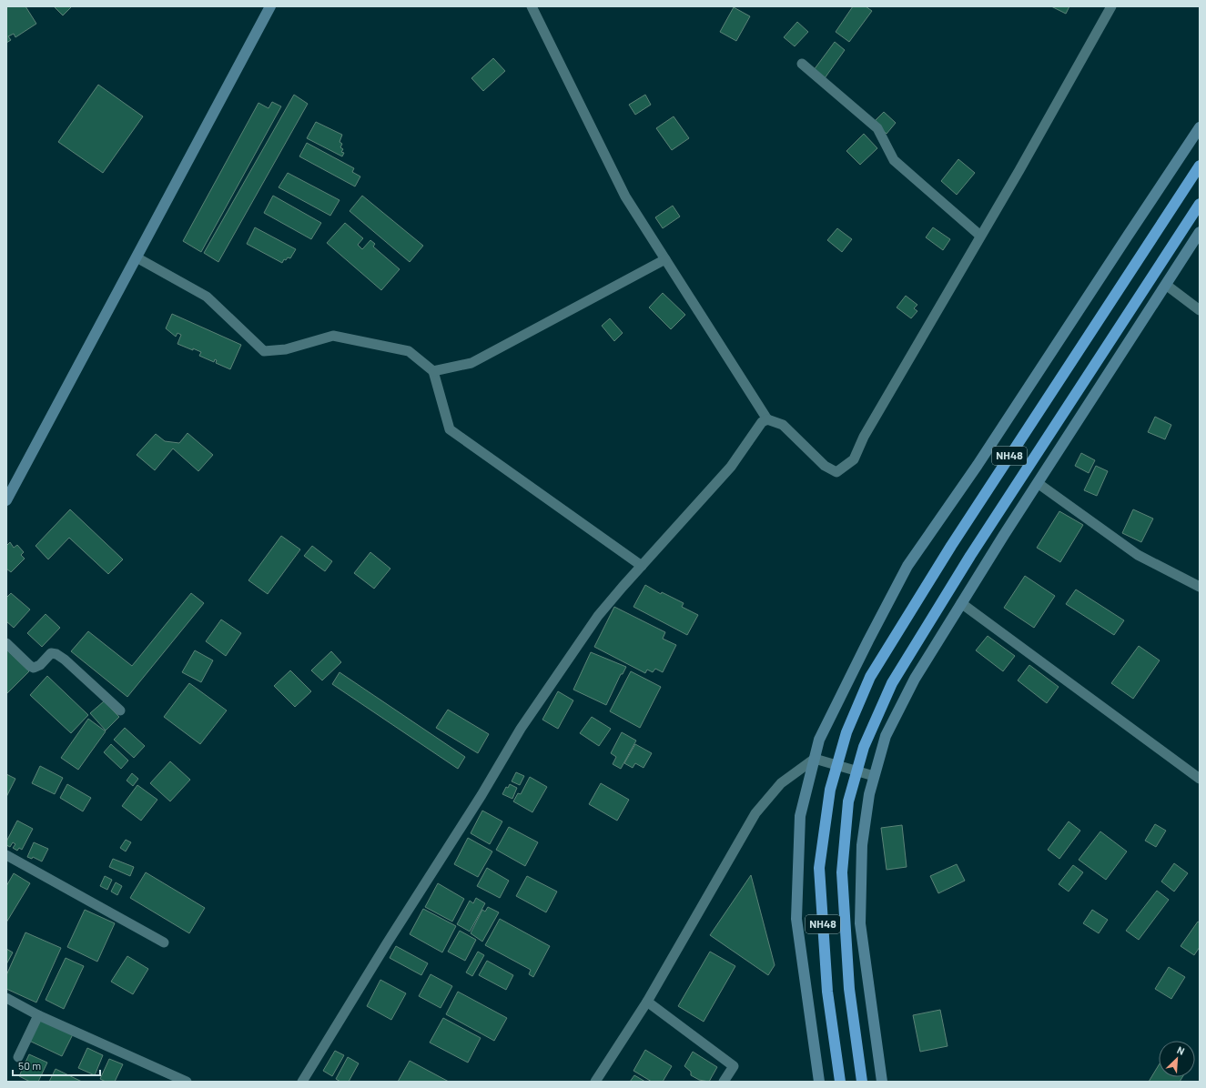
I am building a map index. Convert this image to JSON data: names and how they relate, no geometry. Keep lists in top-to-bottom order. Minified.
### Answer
{"streets":{"highway":["NH48"]},"scale_bar":"50 m","north":"top right"}
